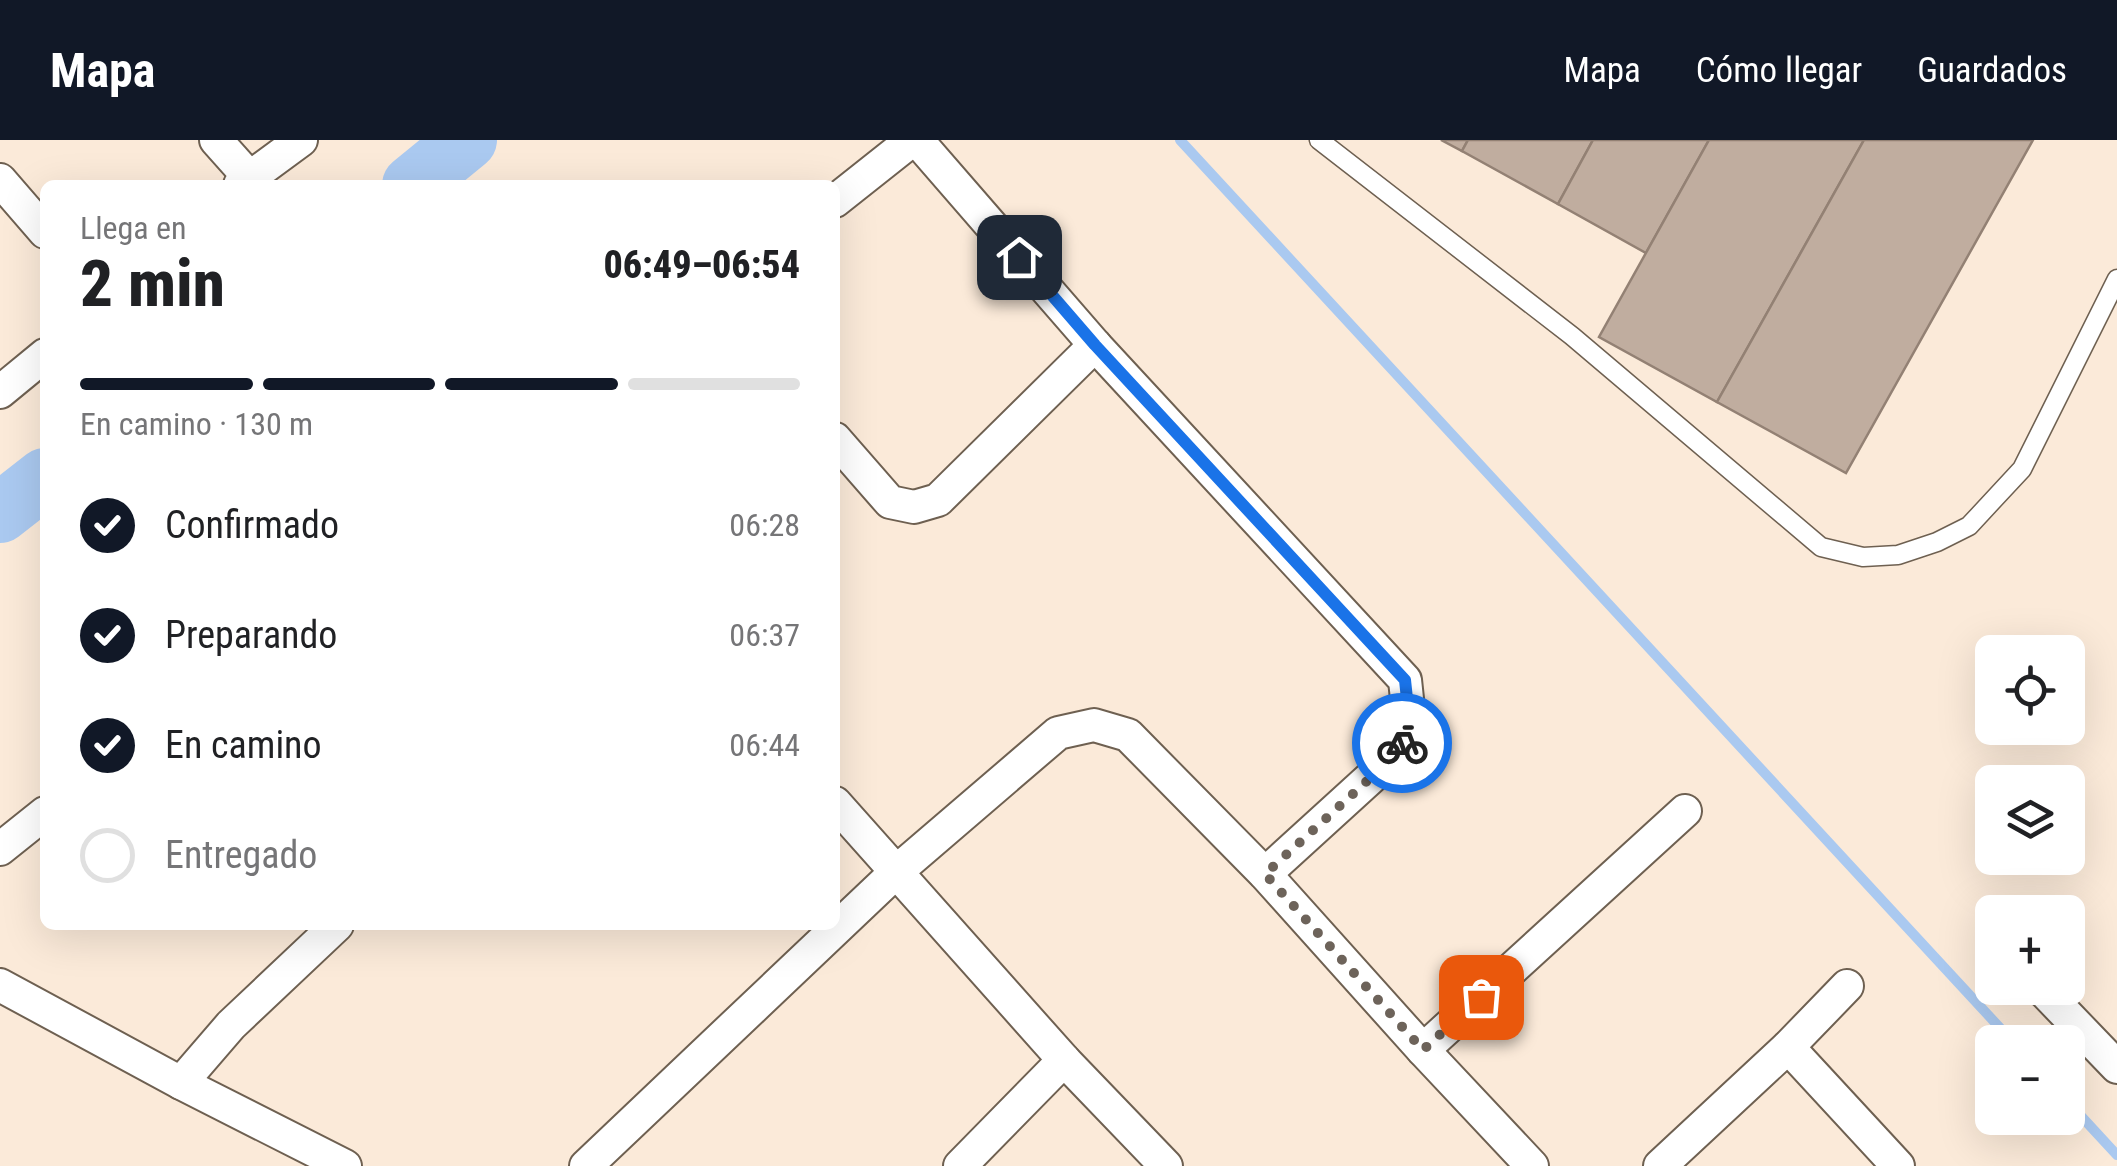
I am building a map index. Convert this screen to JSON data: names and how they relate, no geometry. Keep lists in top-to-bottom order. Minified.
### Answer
{"page":{"header":"Mapa","nav":["Mapa","Cómo llegar","Guardados"],"heading":["2 min","Llega en","06:49–06:54"],"bar":"En camino · 130 m","list":[["Confirmado","06:28"],["Preparando","06:37"],["En camino","06:44"],"Entregado"],"map_buttons":["+","−"]}}
